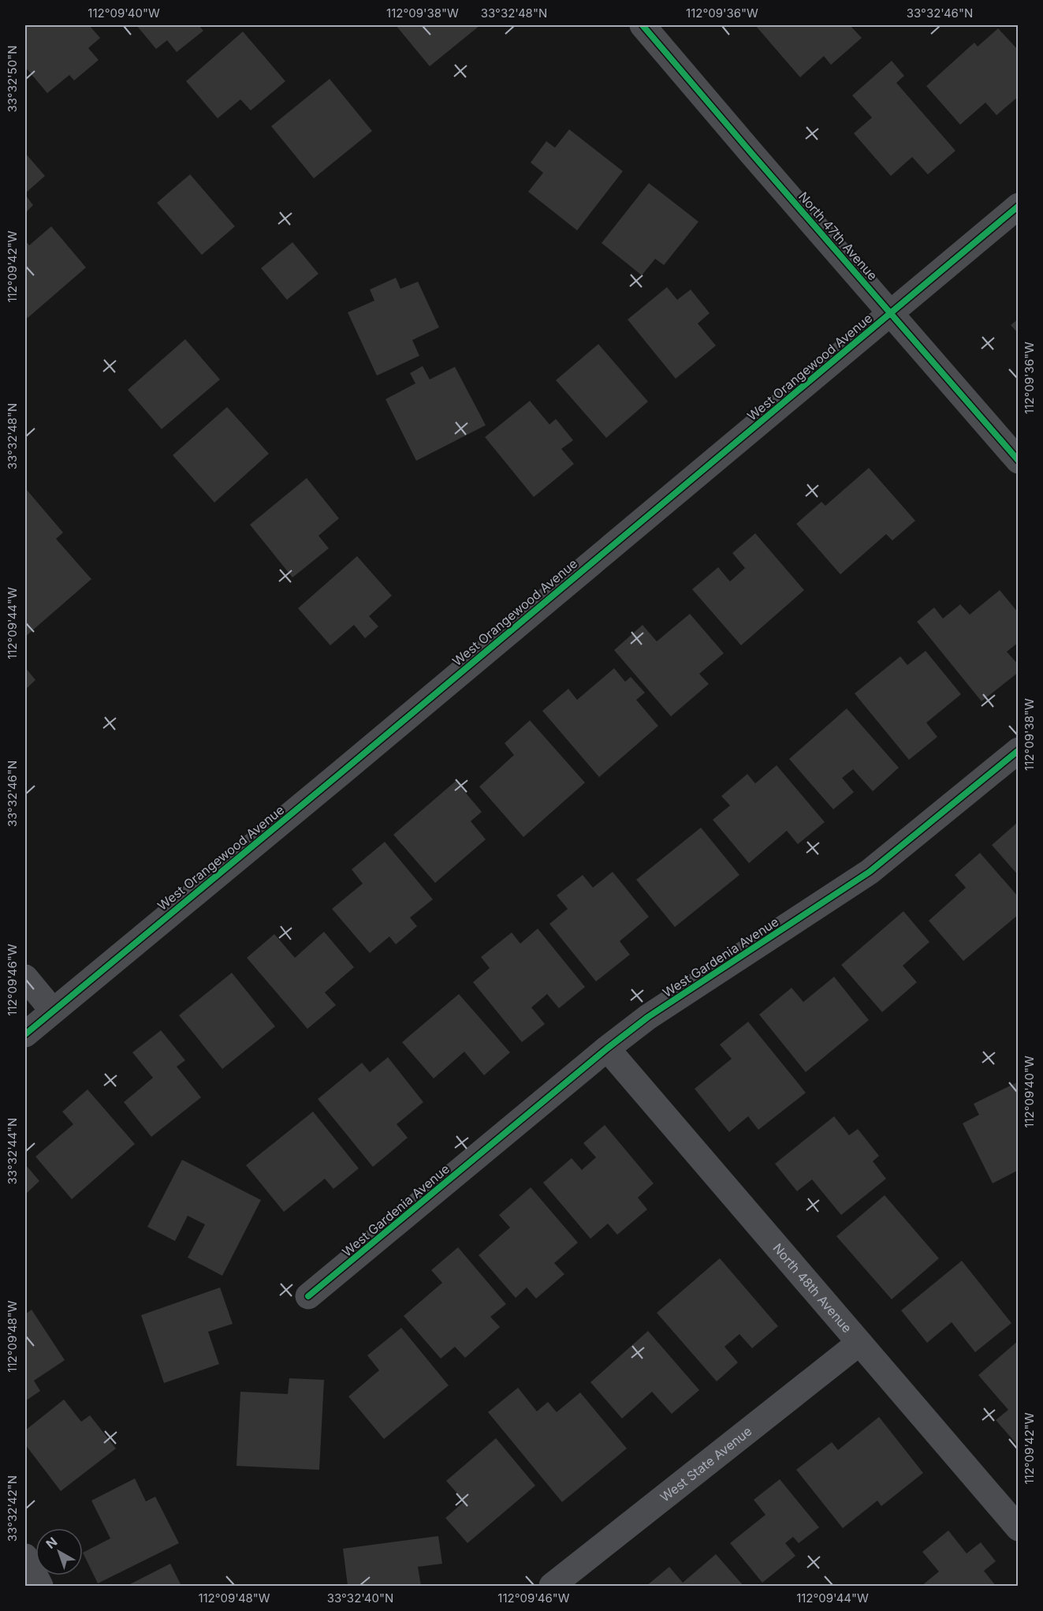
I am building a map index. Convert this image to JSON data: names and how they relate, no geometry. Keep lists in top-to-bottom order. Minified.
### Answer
{"streets":{"street":["North 47th Avenue","West Orangewood Avenue","West Gardenia Avenue","North 48th Avenue","West State Avenue"]},"crossings":[["North 47th Avenue","West Orangewood Avenue"],["West Gardenia Avenue","North 48th Avenue"],["North 48th Avenue","West State Avenue"]],"north":"top left","coordinates":["112°09'40\"W","112°09'38\"W","33°32'48\"N","112°09'36\"W","33°32'46\"N","33°32'50\"N","112°09'42\"W","112°09'44\"W","112°09'46\"W","33°32'44\"N","112°09'48\"W","33°32'42\"N","33°32'40\"N"]}
